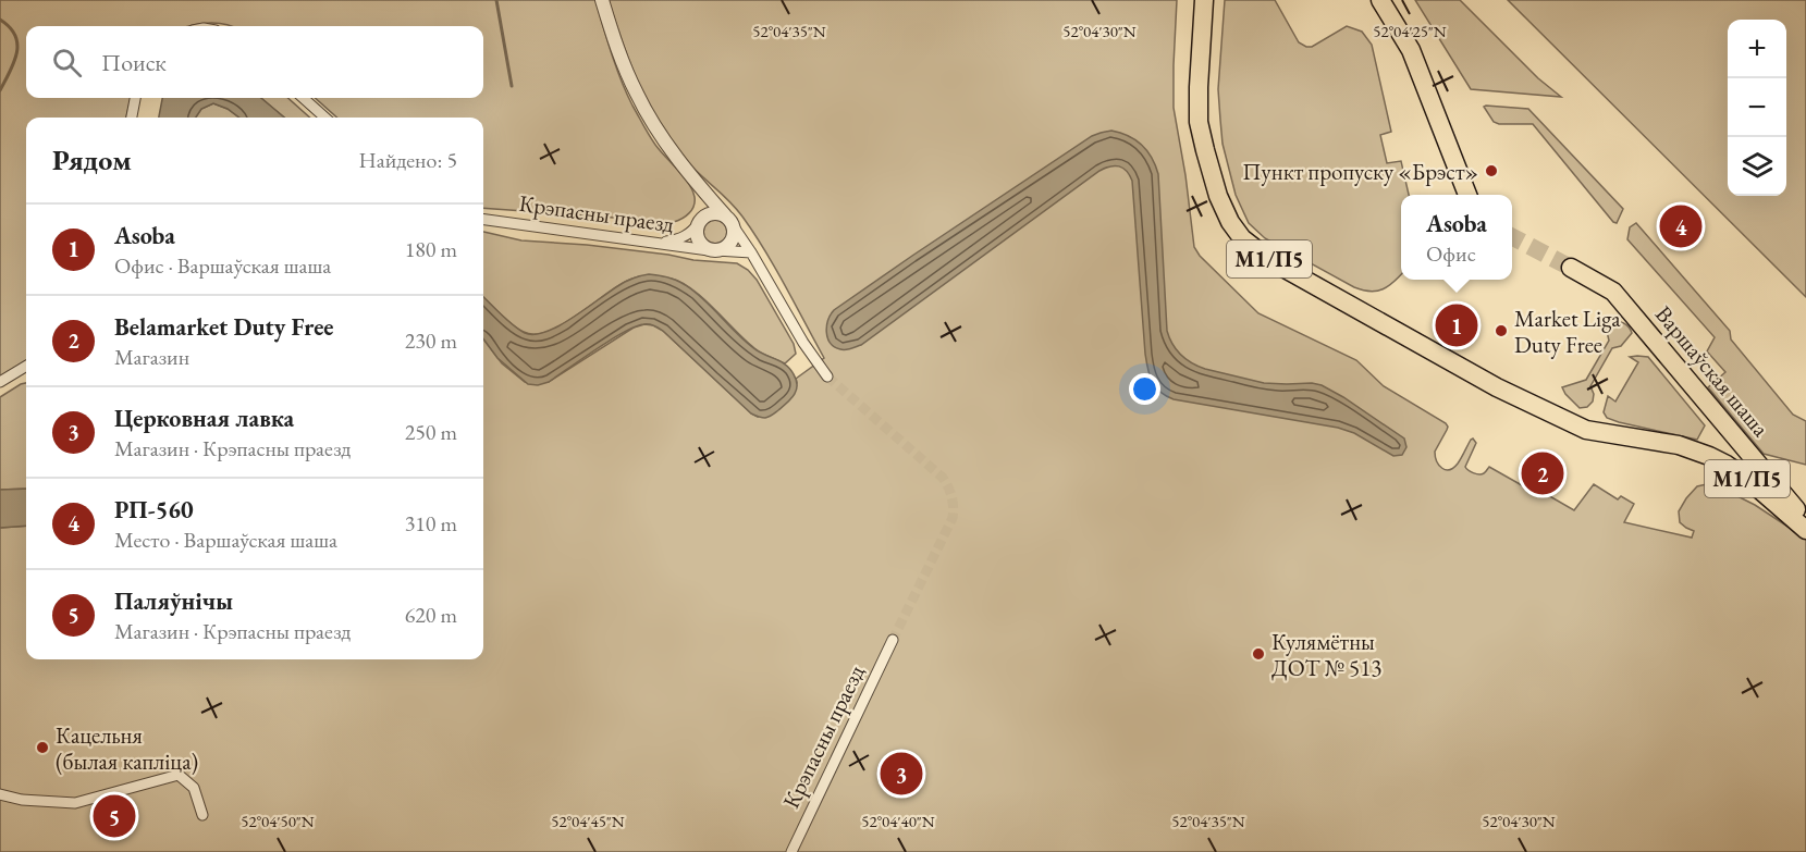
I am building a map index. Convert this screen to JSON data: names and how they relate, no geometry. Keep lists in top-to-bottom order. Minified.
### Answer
{"streets":{"highway":["М1/П5","Варшаўская шаша"],"street":["Крэпасны праезд"]},"places":["Пункт пропуску «Брэст»","Market Liga Duty Free","Кулямётны ДОТ № 513","Кацельня (былая капліца)"],"page":{"map_buttons":["+","−"],"search":"Поиск","heading":["Рядом","Найдено: 5"],"popup":["Asoba","Офис"],"pins":["4","1","2","3","5"],"list":[{"mark":"1","name":"Asoba","note":"Офис · Варшаўская шаша","value":"180 m"},{"mark":"2","name":"Belamarket Duty Free","note":"Магазин","value":"230 m"},{"mark":"3","name":"Церковная лавка","note":"Магазин · Крэпасны праезд","value":"250 m"},{"mark":"4","name":"РП-560","note":"Место · Варшаўская шаша","value":"310 m"},{"mark":"5","name":"Паляўнічы","note":"Магазин · Крэпасны праезд","value":"620 m"}]},"coordinates":["52°04'35\"N","52°04'30\"N","52°04'25\"N","52°04'50\"N","52°04'45\"N","52°04'40\"N"]}
